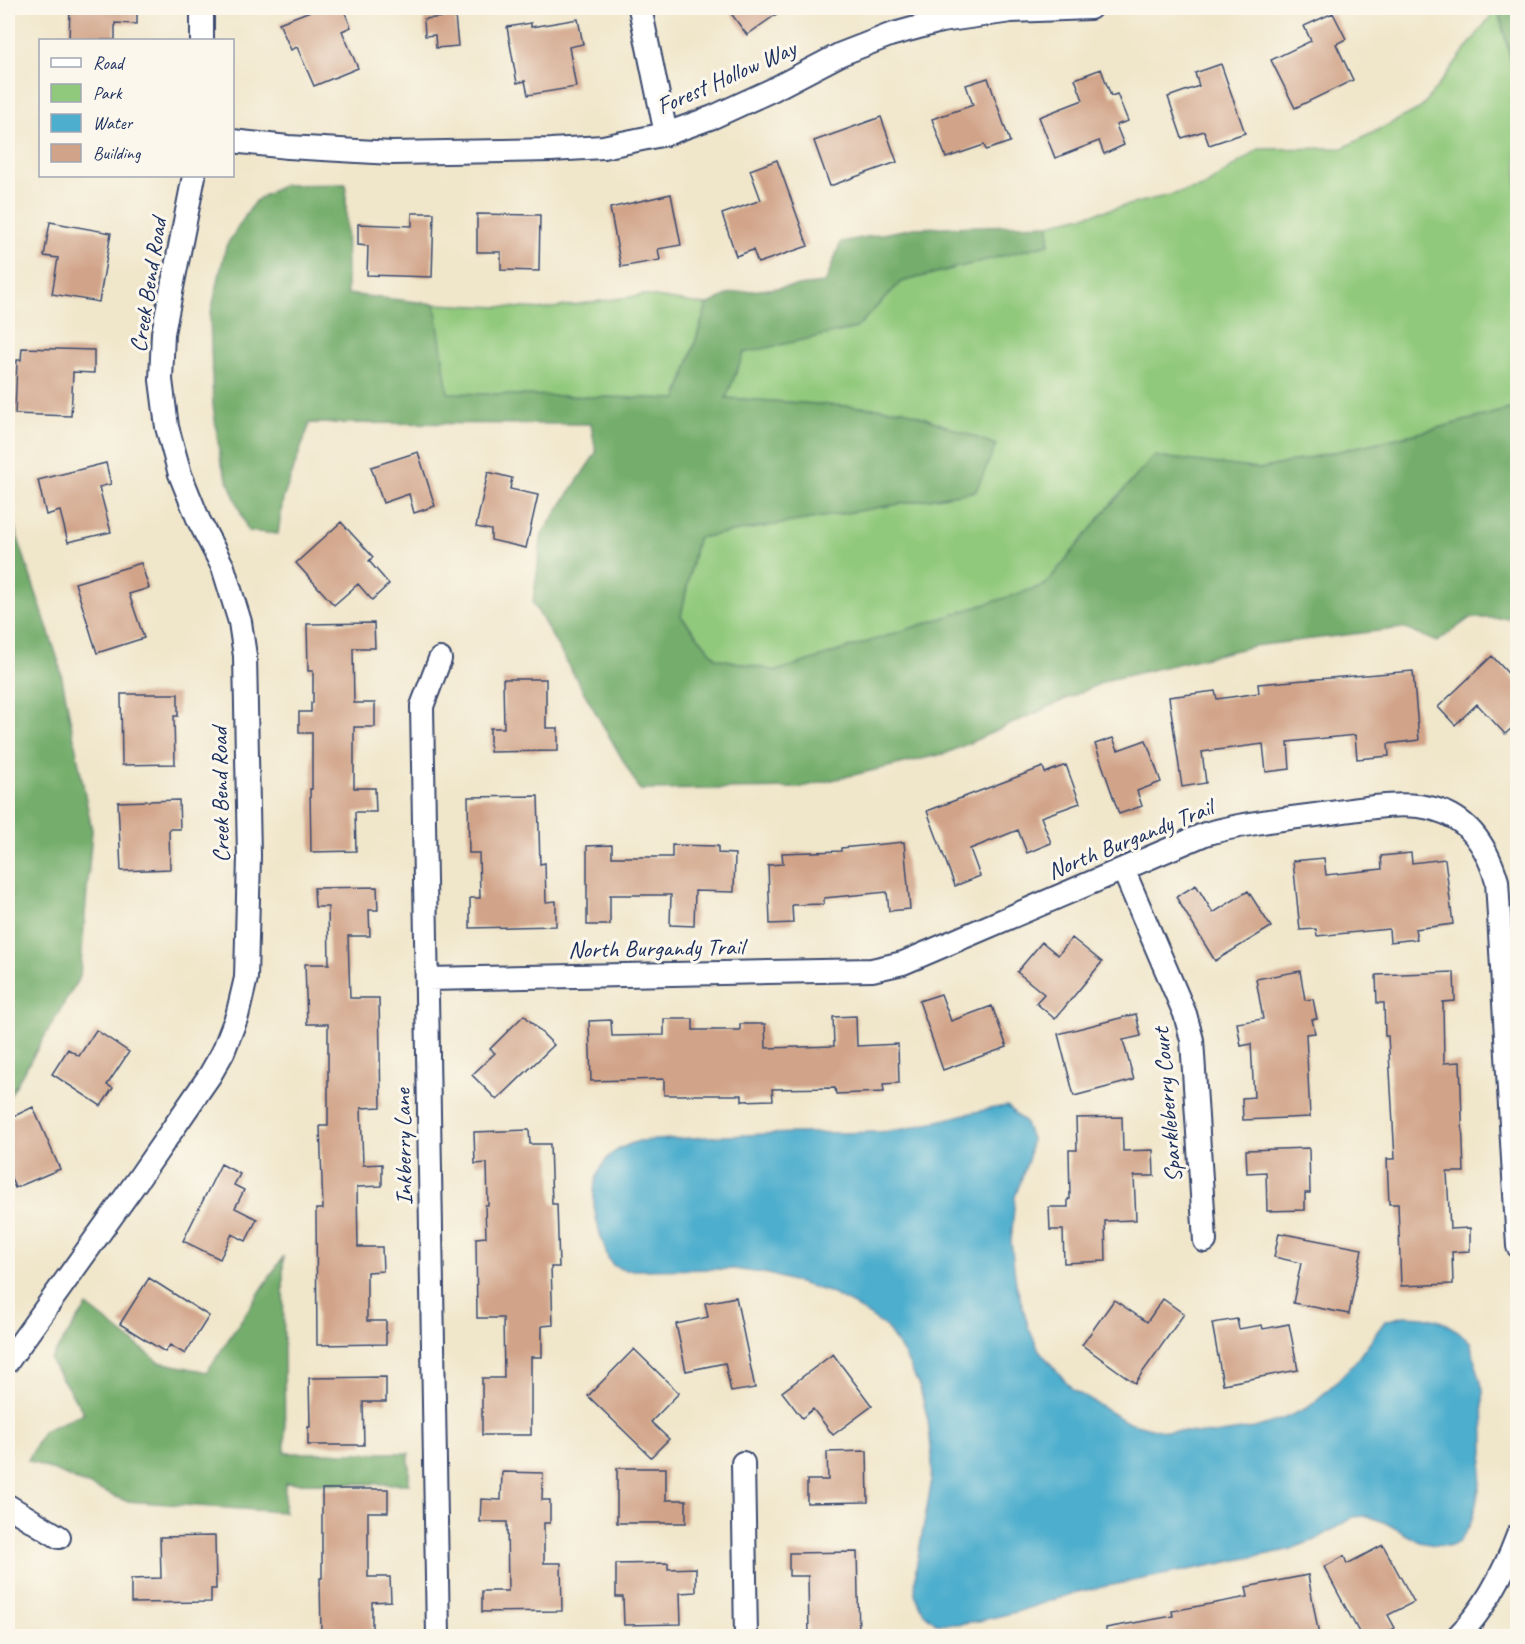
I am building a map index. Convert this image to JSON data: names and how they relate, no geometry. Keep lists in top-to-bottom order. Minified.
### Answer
{"streets":{"street":["Forest Hollow Way","Creek Bend Road","North Burgandy Trail","Sparkleberry Court","Inkberry Lane"]},"crossings":[["North Burgandy Trail","Sparkleberry Court"],["North Burgandy Trail","Inkberry Lane"]],"legend":["Road","Park","Water","Building"]}
